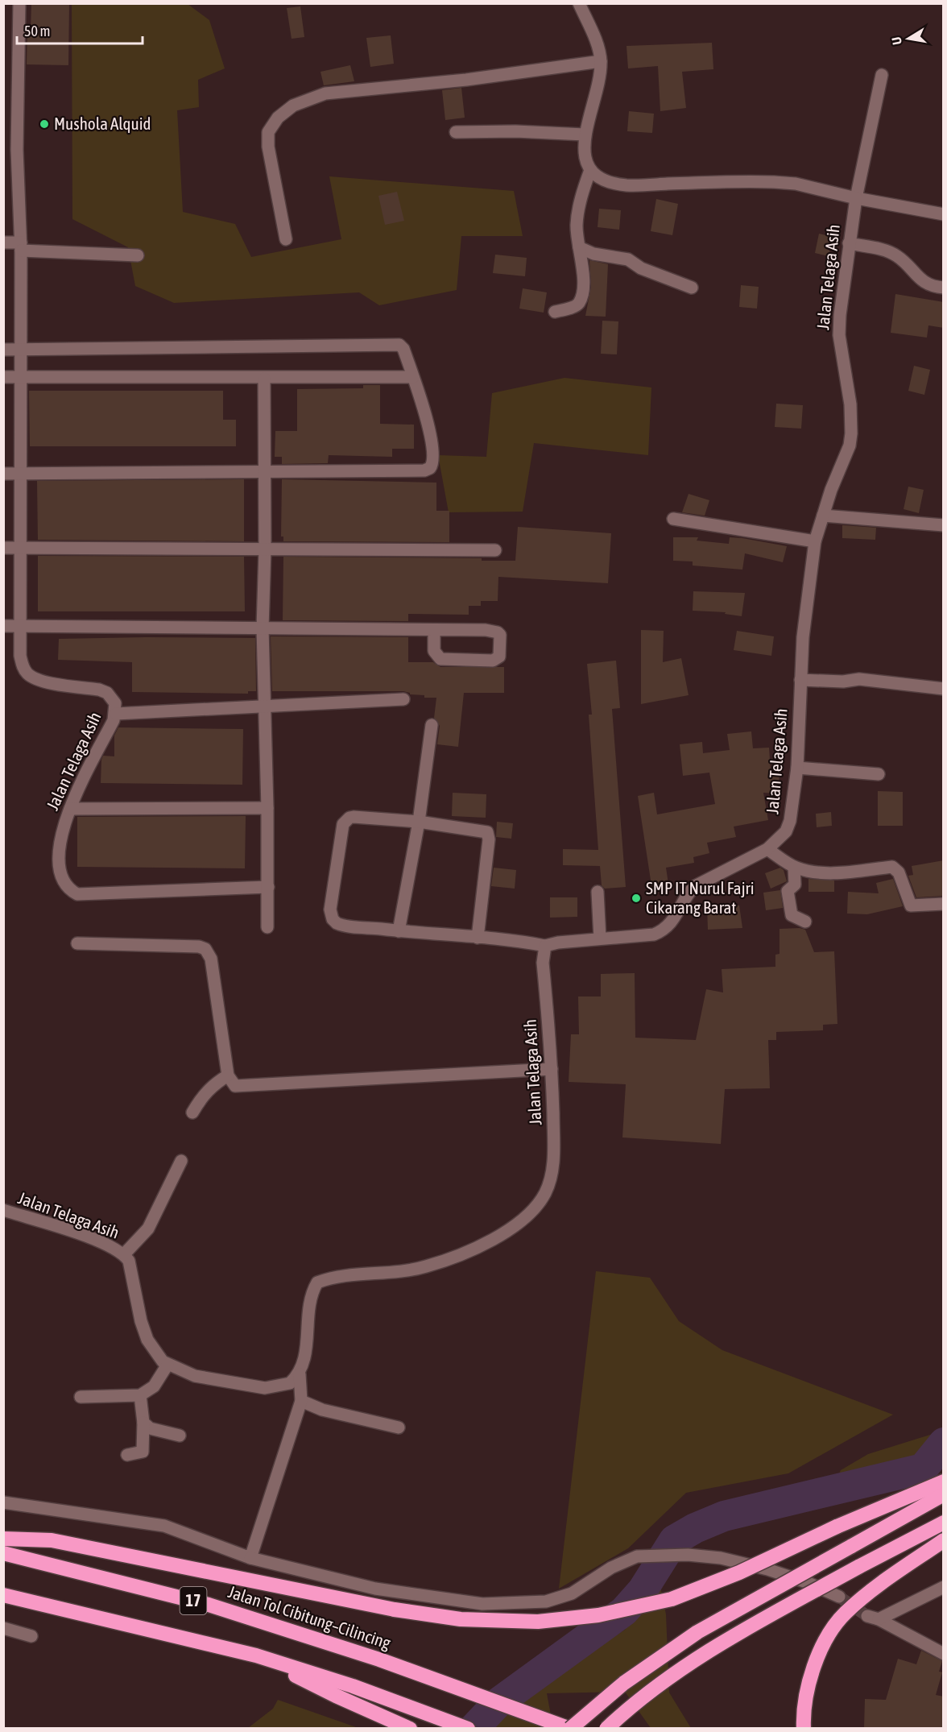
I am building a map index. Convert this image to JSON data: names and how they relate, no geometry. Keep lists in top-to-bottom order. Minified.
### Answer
{"streets":{"highway":["17","Jalan Tol Cibitung–Cilincing"],"street":["Jalan Telaga Asih"]},"places":["Mushola Alquid","SMP IT Nurul Fajri Cikarang Barat"],"scale_bar":"50 m","north":"left"}
